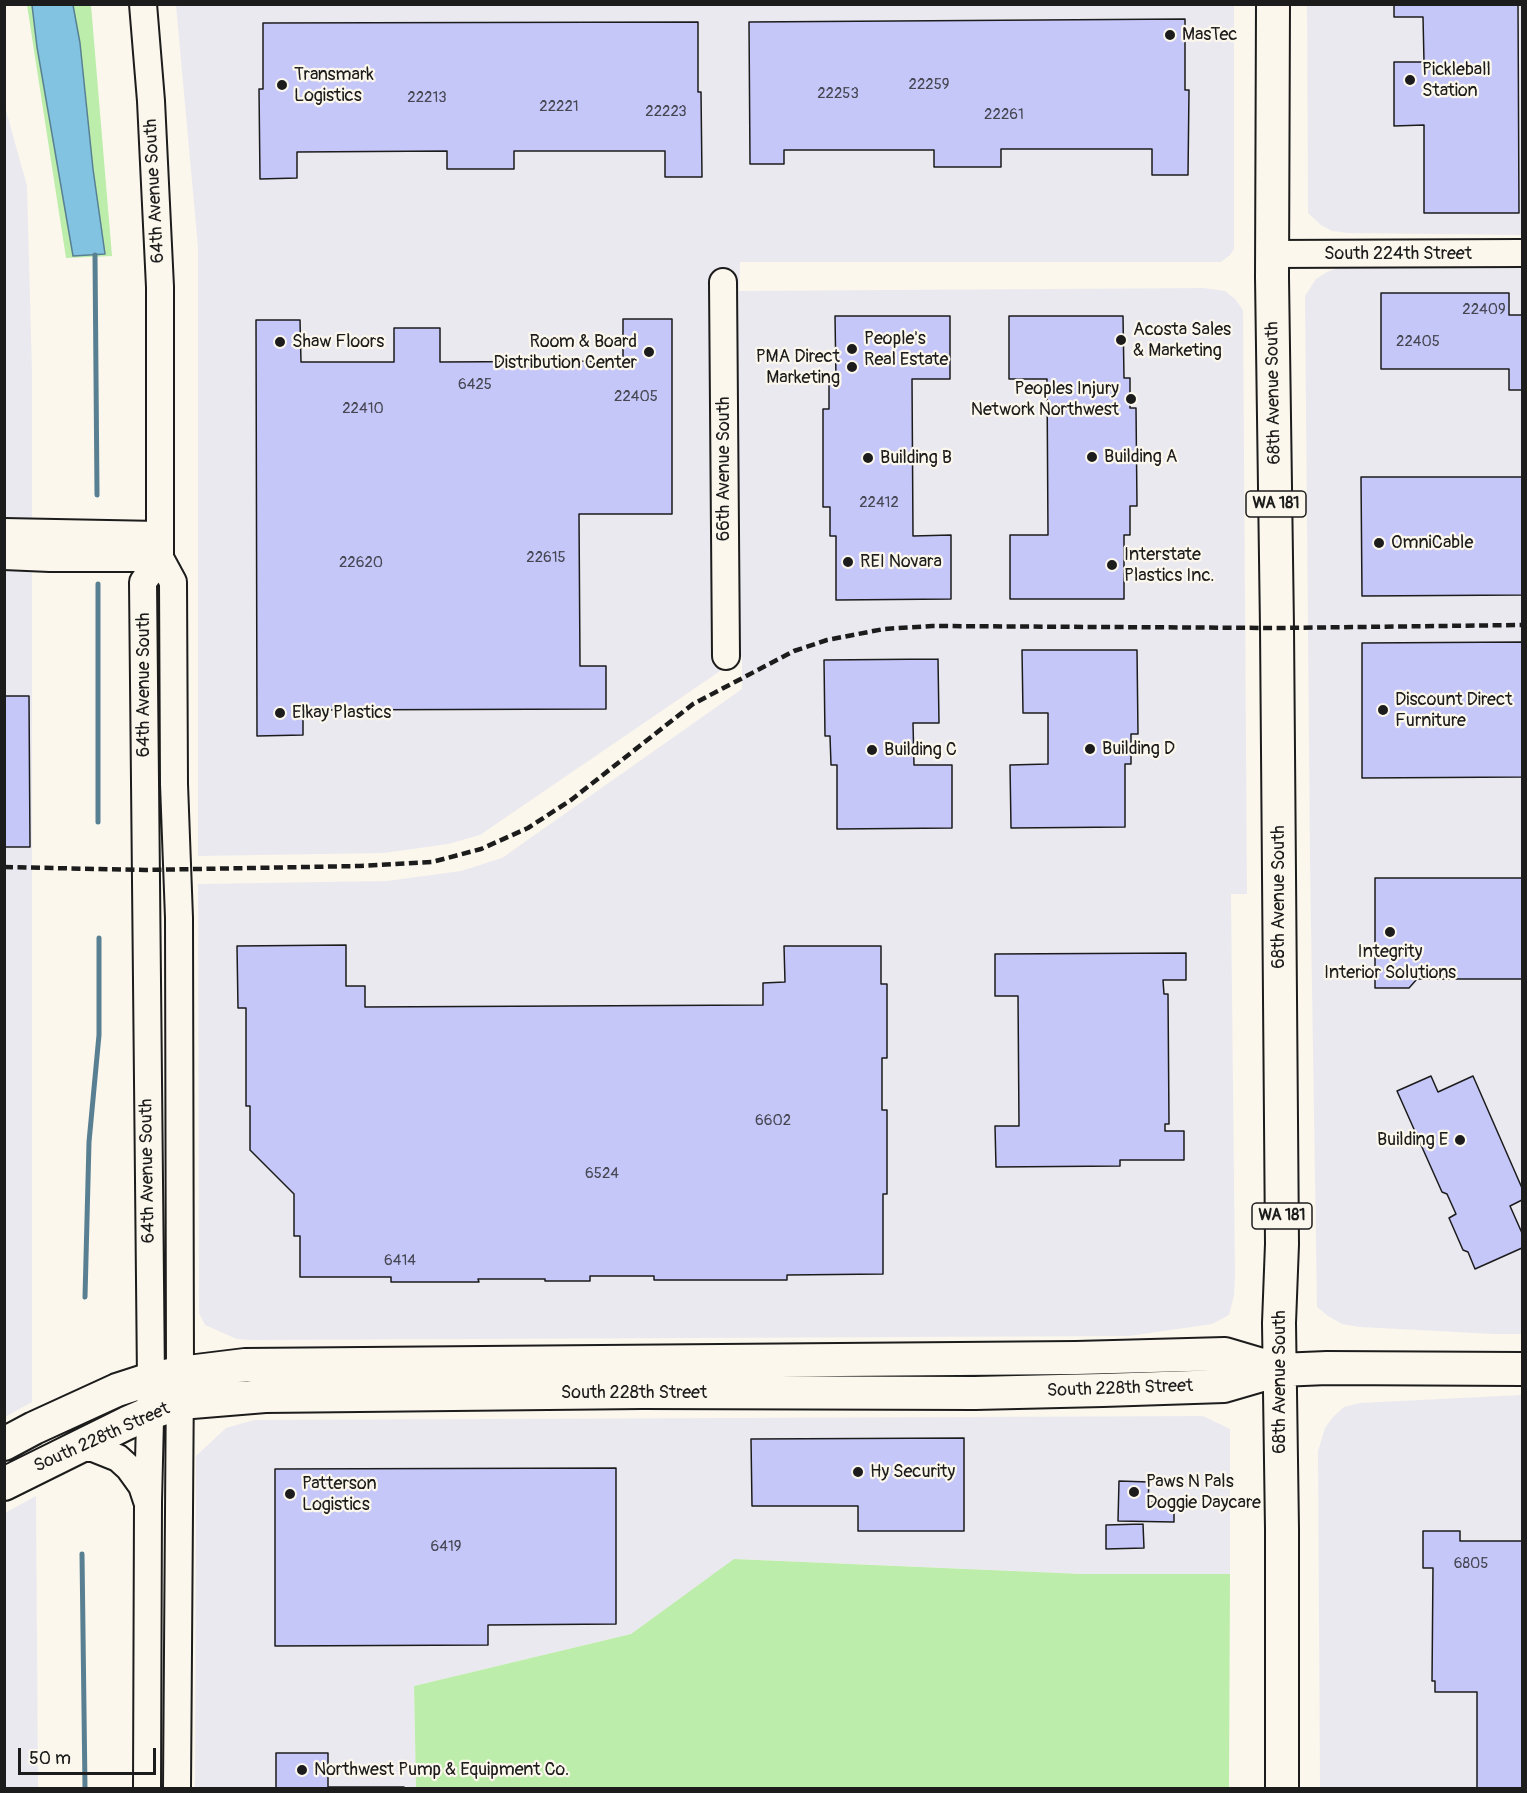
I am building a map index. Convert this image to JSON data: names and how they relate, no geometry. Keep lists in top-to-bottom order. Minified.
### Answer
{"streets":{"main road":["68th Avenue South","WA 181","South 228th Street"],"street":["64th Avenue South","South 224th Street","66th Avenue South"]},"crossings":[["64th Avenue South","South 228th Street"],["South 224th Street","68th Avenue South"],["68th Avenue South","South 228th Street"]],"places":["MasTec","Pickleball Station","Transmark Logistics","Acosta Sales & Marketing","Shaw Floors","People's Real Estate","Room & Board Distribution Center","PMA Direct Marketing","Peoples Injury Network Northwest","Building A","Building B","OmniCable","REI Novara","Interstate Plastics Inc.","Discount Direct Furniture","Elkay Plastics","Building D","Building C","Integrity Interior Solutions","Building E","Hy Security","Paws N Pals Doggie Daycare","Patterson Logistics","Northwest Pump & Equipment Co."],"house_numbers":["22259","22253","22213","22221","22223","22261","22409","22405","6425","22405","22410","22412","22615","22620","6602","6524","6414","6419","6805"],"scale_bar":"50 m"}
